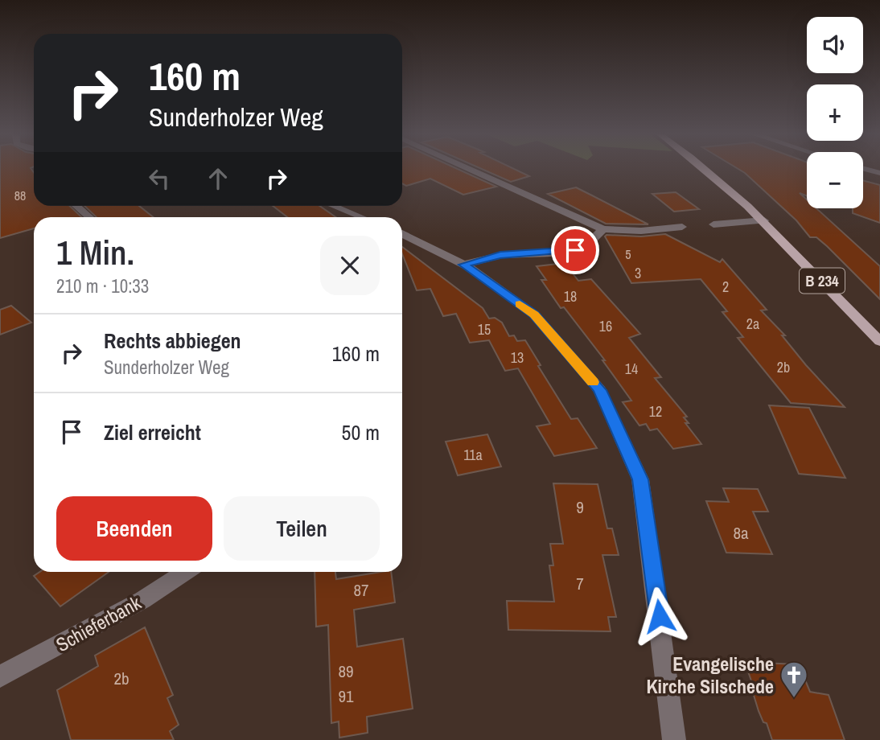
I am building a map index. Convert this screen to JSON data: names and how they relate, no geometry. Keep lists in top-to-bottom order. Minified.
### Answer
{"streets":{"main road":["B 234"],"street":["Schieferbank"]},"places":{"church":["Evangelische Kirche Silschede"]},"house_numbers":["88","5","3","2","18","2a","16","15","13","2b","14","12","11a","9","8a","7","87","89","2b","91"],"page":{"map_buttons":["+","−"],"turn":["160 m","Sunderholzer Weg"],"heading":["1 Min.","210 m · 10:33"],"list":[{"name":"Rechts abbiegen","note":"Sunderholzer Weg","value":"160 m"},{"name":"Ziel erreicht","value":"50 m"}],"buttons":["Beenden","Teilen"]}}
